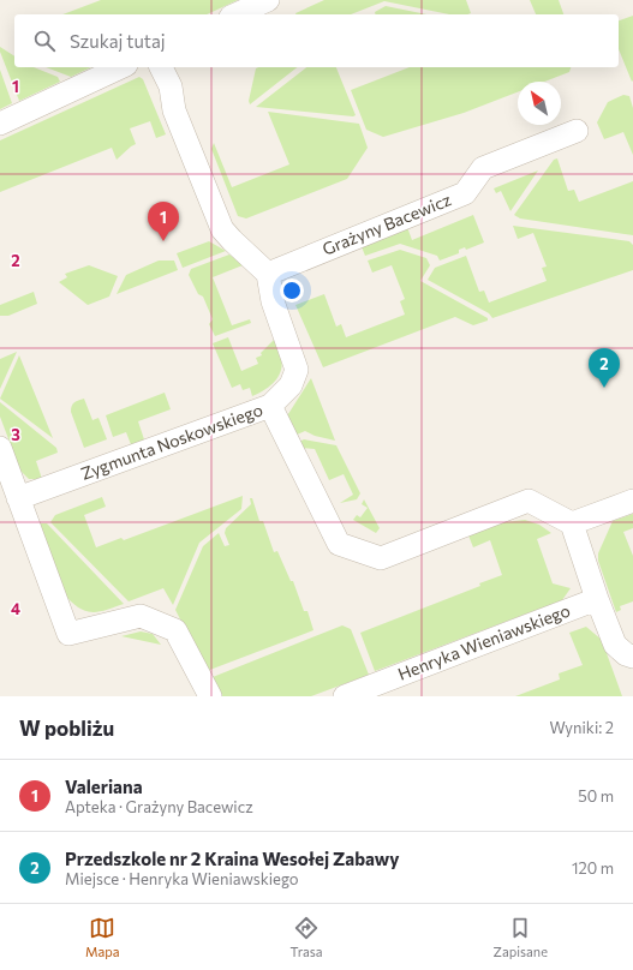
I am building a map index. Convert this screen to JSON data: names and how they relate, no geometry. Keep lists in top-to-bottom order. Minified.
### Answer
{"streets":{"street":["Grażyny Bacewicz","Zygmunta Noskowskiego","Henryka Wieniawskiego"]},"north":"top left","page":{"search":"Szukaj tutaj","pins":["1","2"],"heading":["W pobliżu","Wyniki: 2"],"list":[{"mark":"1","name":"Valeriana","note":"Apteka · Grażyny Bacewicz","value":"50 m"},{"mark":"2","name":"Przedszkole nr 2 Kraina Wesołej Zabawy","note":"Miejsce · Henryka Wieniawskiego","value":"120 m"}],"nav":["Mapa","Trasa","Zapisane"]},"grid":{"rows":["1","2","3","4"]}}
